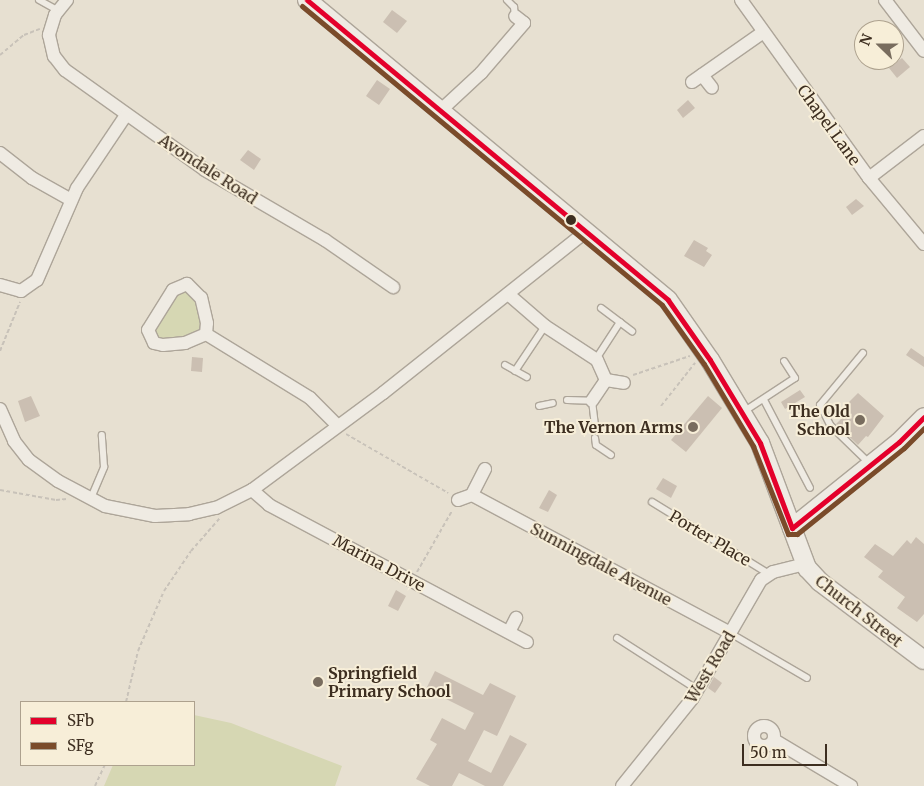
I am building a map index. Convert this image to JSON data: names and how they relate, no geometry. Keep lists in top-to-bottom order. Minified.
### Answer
{"streets":{"street":["Chapel Lane","Avondale Road","Marina Drive","Sunningdale Avenue","Church Street","West Road"],"lane":["Porter Place"]},"crossings":[["Porter Place","West Road"],["Sunningdale Avenue","West Road"]],"places":["The Old School","The Vernon Arms","Springfield Primary School"],"lines":["transit line SFb","transit line SFg"],"legend":["SFb","SFg"],"scale_bar":"50 m","north":"left"}
